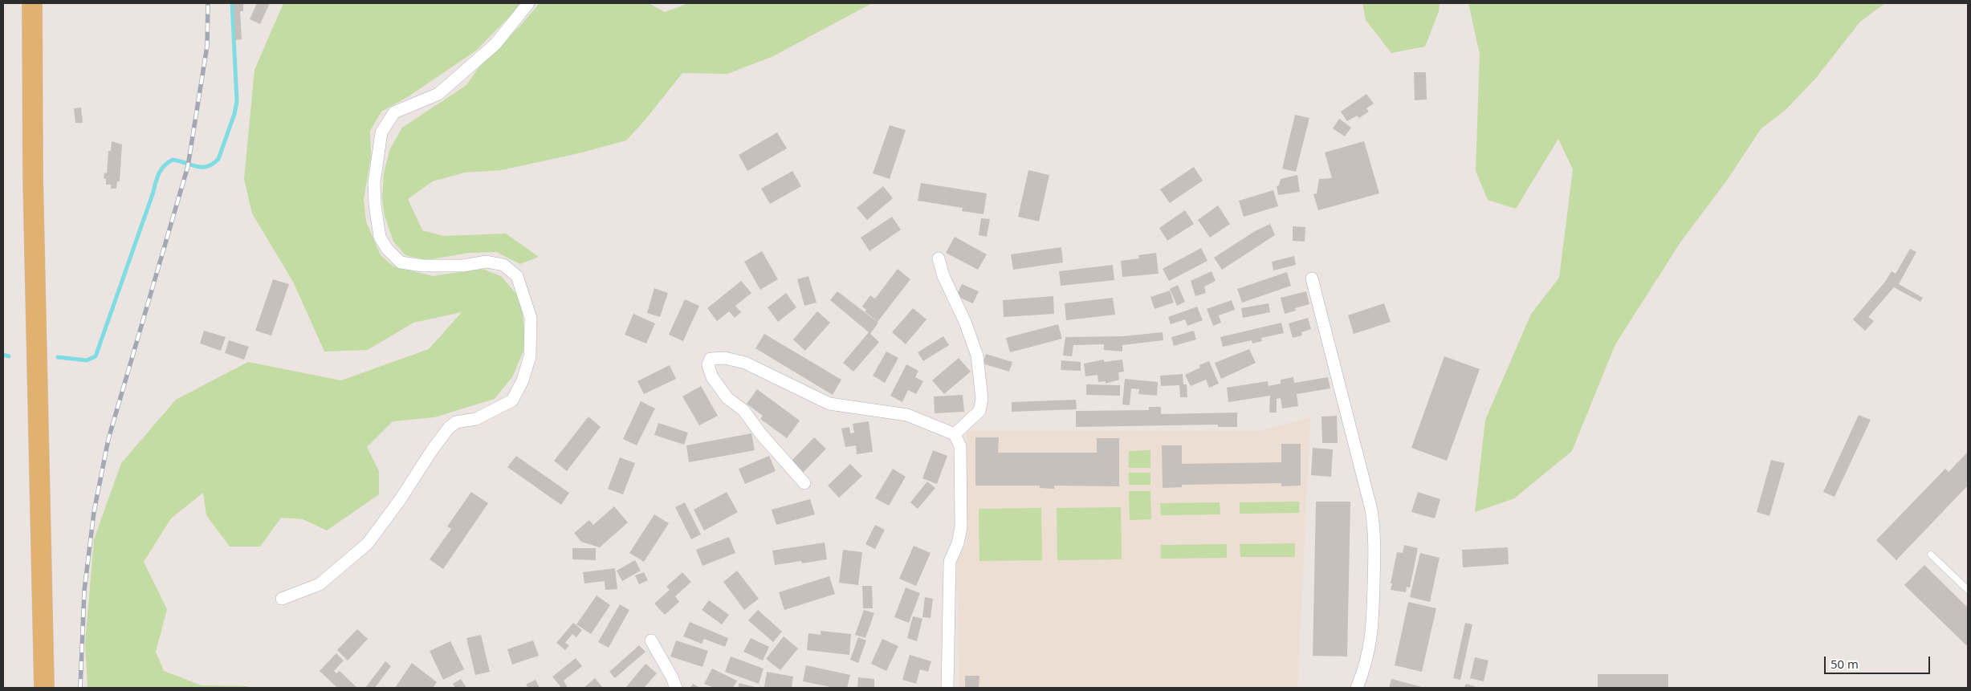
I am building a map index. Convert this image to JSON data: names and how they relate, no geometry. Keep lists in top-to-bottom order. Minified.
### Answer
{"scale_bar":"50 m"}
